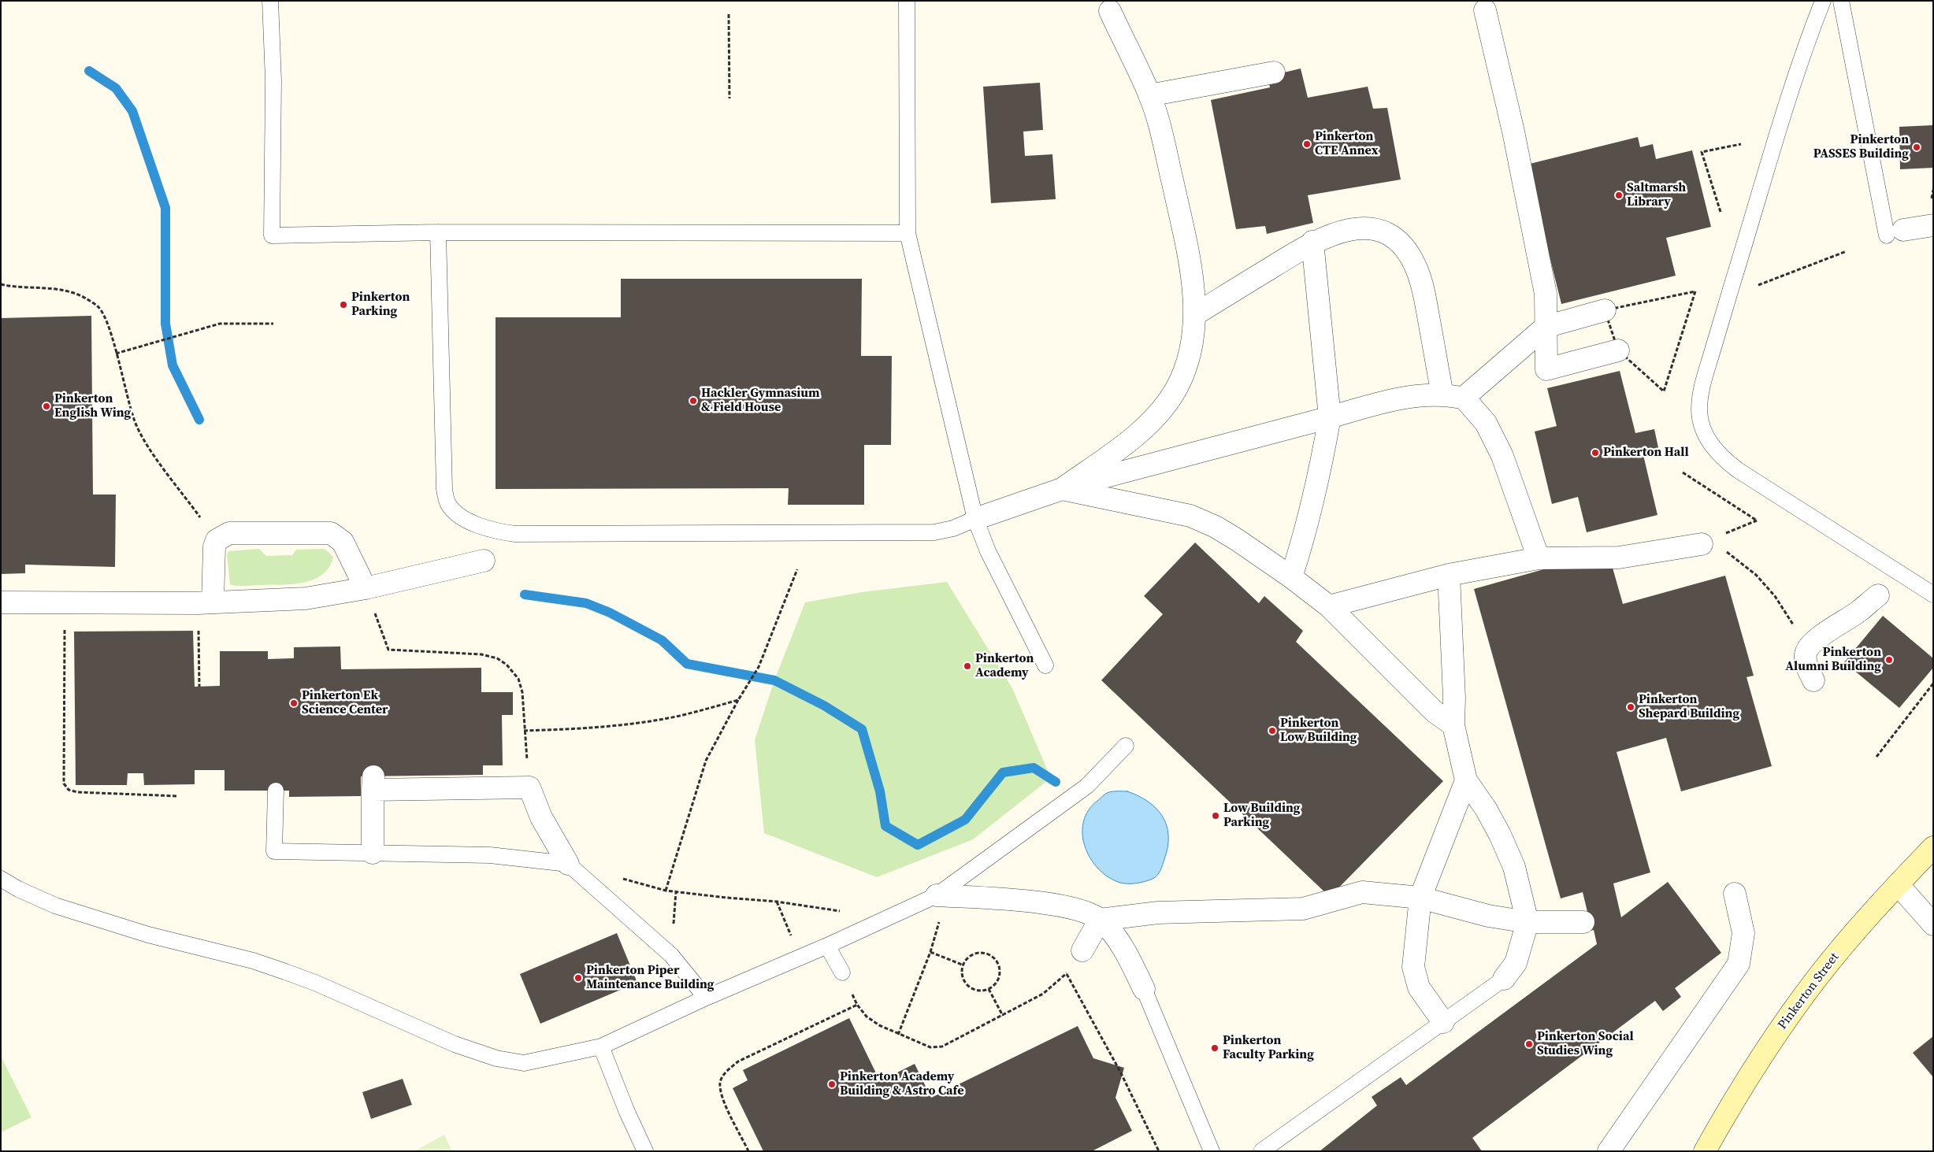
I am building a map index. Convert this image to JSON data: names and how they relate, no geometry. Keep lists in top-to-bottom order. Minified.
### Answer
{"streets":{"street":["Pinkerton Street"]},"places":["Pinkerton CTE Annex","Pinkerton PASSES Building","Saltmarsh Library","Pinkerton Parking","Hackler Gymnasium & Field House","Pinkerton English Wing","Pinkerton Hall","Pinkerton Alumni Building","Pinkerton Academy","Pinkerton Ek Science Center","Pinkerton Shepard Building","Pinkerton Low Building","Low Building Parking","Pinkerton Piper Maintenance Building","Pinkerton Social Studies Wing","Pinkerton Faculty Parking","Pinkerton Academy Building & Astro Cafe"]}
